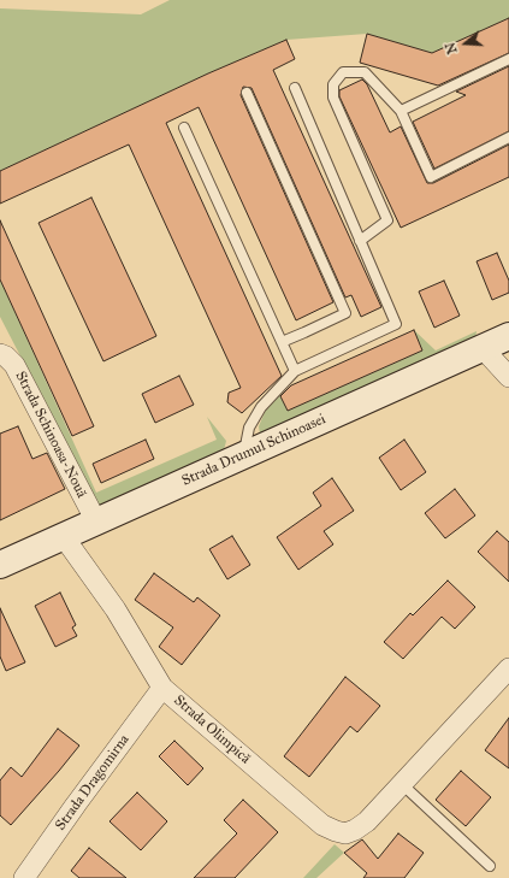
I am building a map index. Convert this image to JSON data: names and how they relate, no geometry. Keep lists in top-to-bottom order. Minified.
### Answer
{"streets":{"street":["Strada Schinoasa-Nouă","Strada Drumul Schinoasei","Strada Olimpică","Strada Dragomirna"]},"crossings":[["Strada Schinoasa-Nouă","Strada Drumul Schinoasei"],["Strada Drumul Schinoasei","Strada Olimpică"],["Strada Olimpică","Strada Dragomirna"]],"north":"left"}
